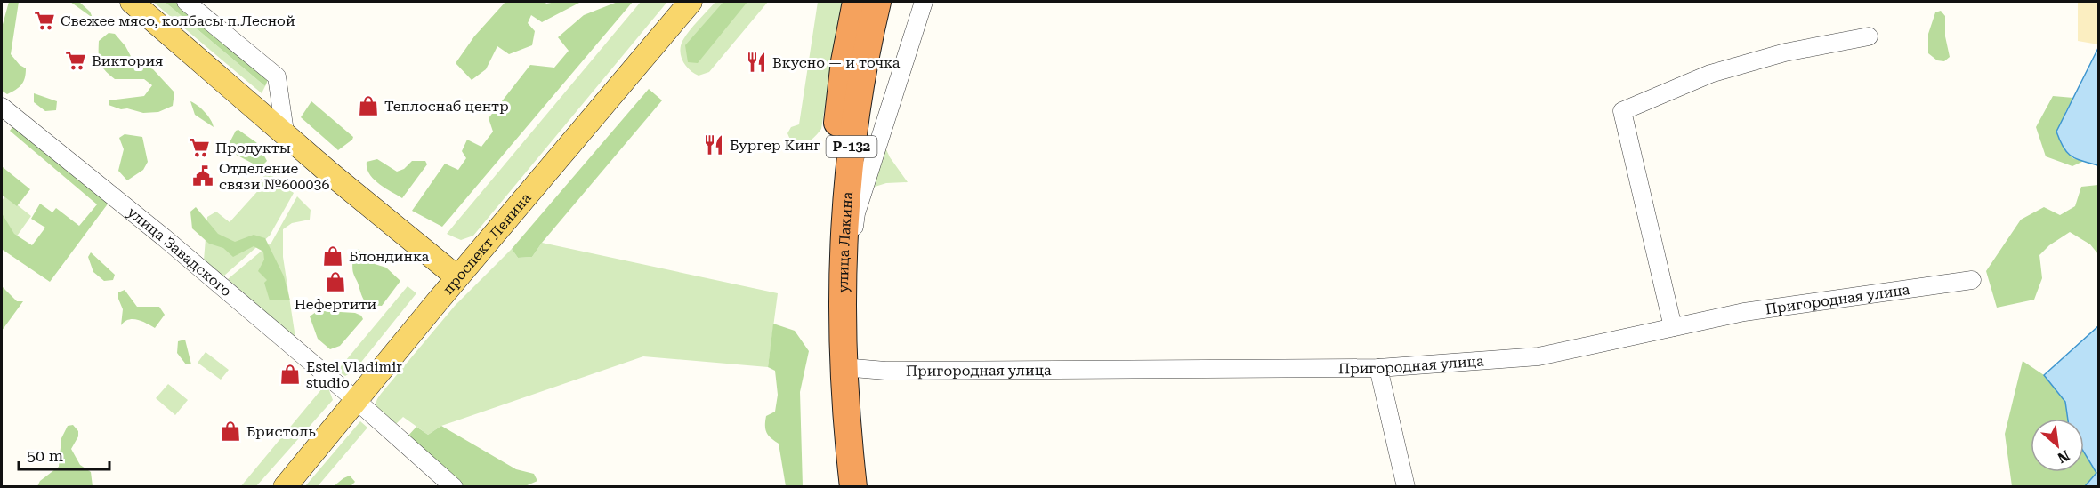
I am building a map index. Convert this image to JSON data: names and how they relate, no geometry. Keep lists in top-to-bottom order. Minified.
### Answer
{"streets":{"highway":["Р-132","улица Лакина"],"main road":["проспект Ленина"],"street":["улица Завадского","Пригородная улица"]},"crossings":[["улица Лакина","Пригородная улица"],["проспект Ленина","улица Завадского"]],"places":{"supermarket":["Свежее мясо, колбасы п.Лесной","Виктория","Продукты"],"restaurant":["Вкусно — и точка","Бургер Кинг"],"shop":["Теплоснаб центр","Блондинка","Нефертити","Estel Vladimir studio","Бристоль"],"public building":["Отделение связи №600036"]},"scale_bar":"50 m","north":"bottom right"}
